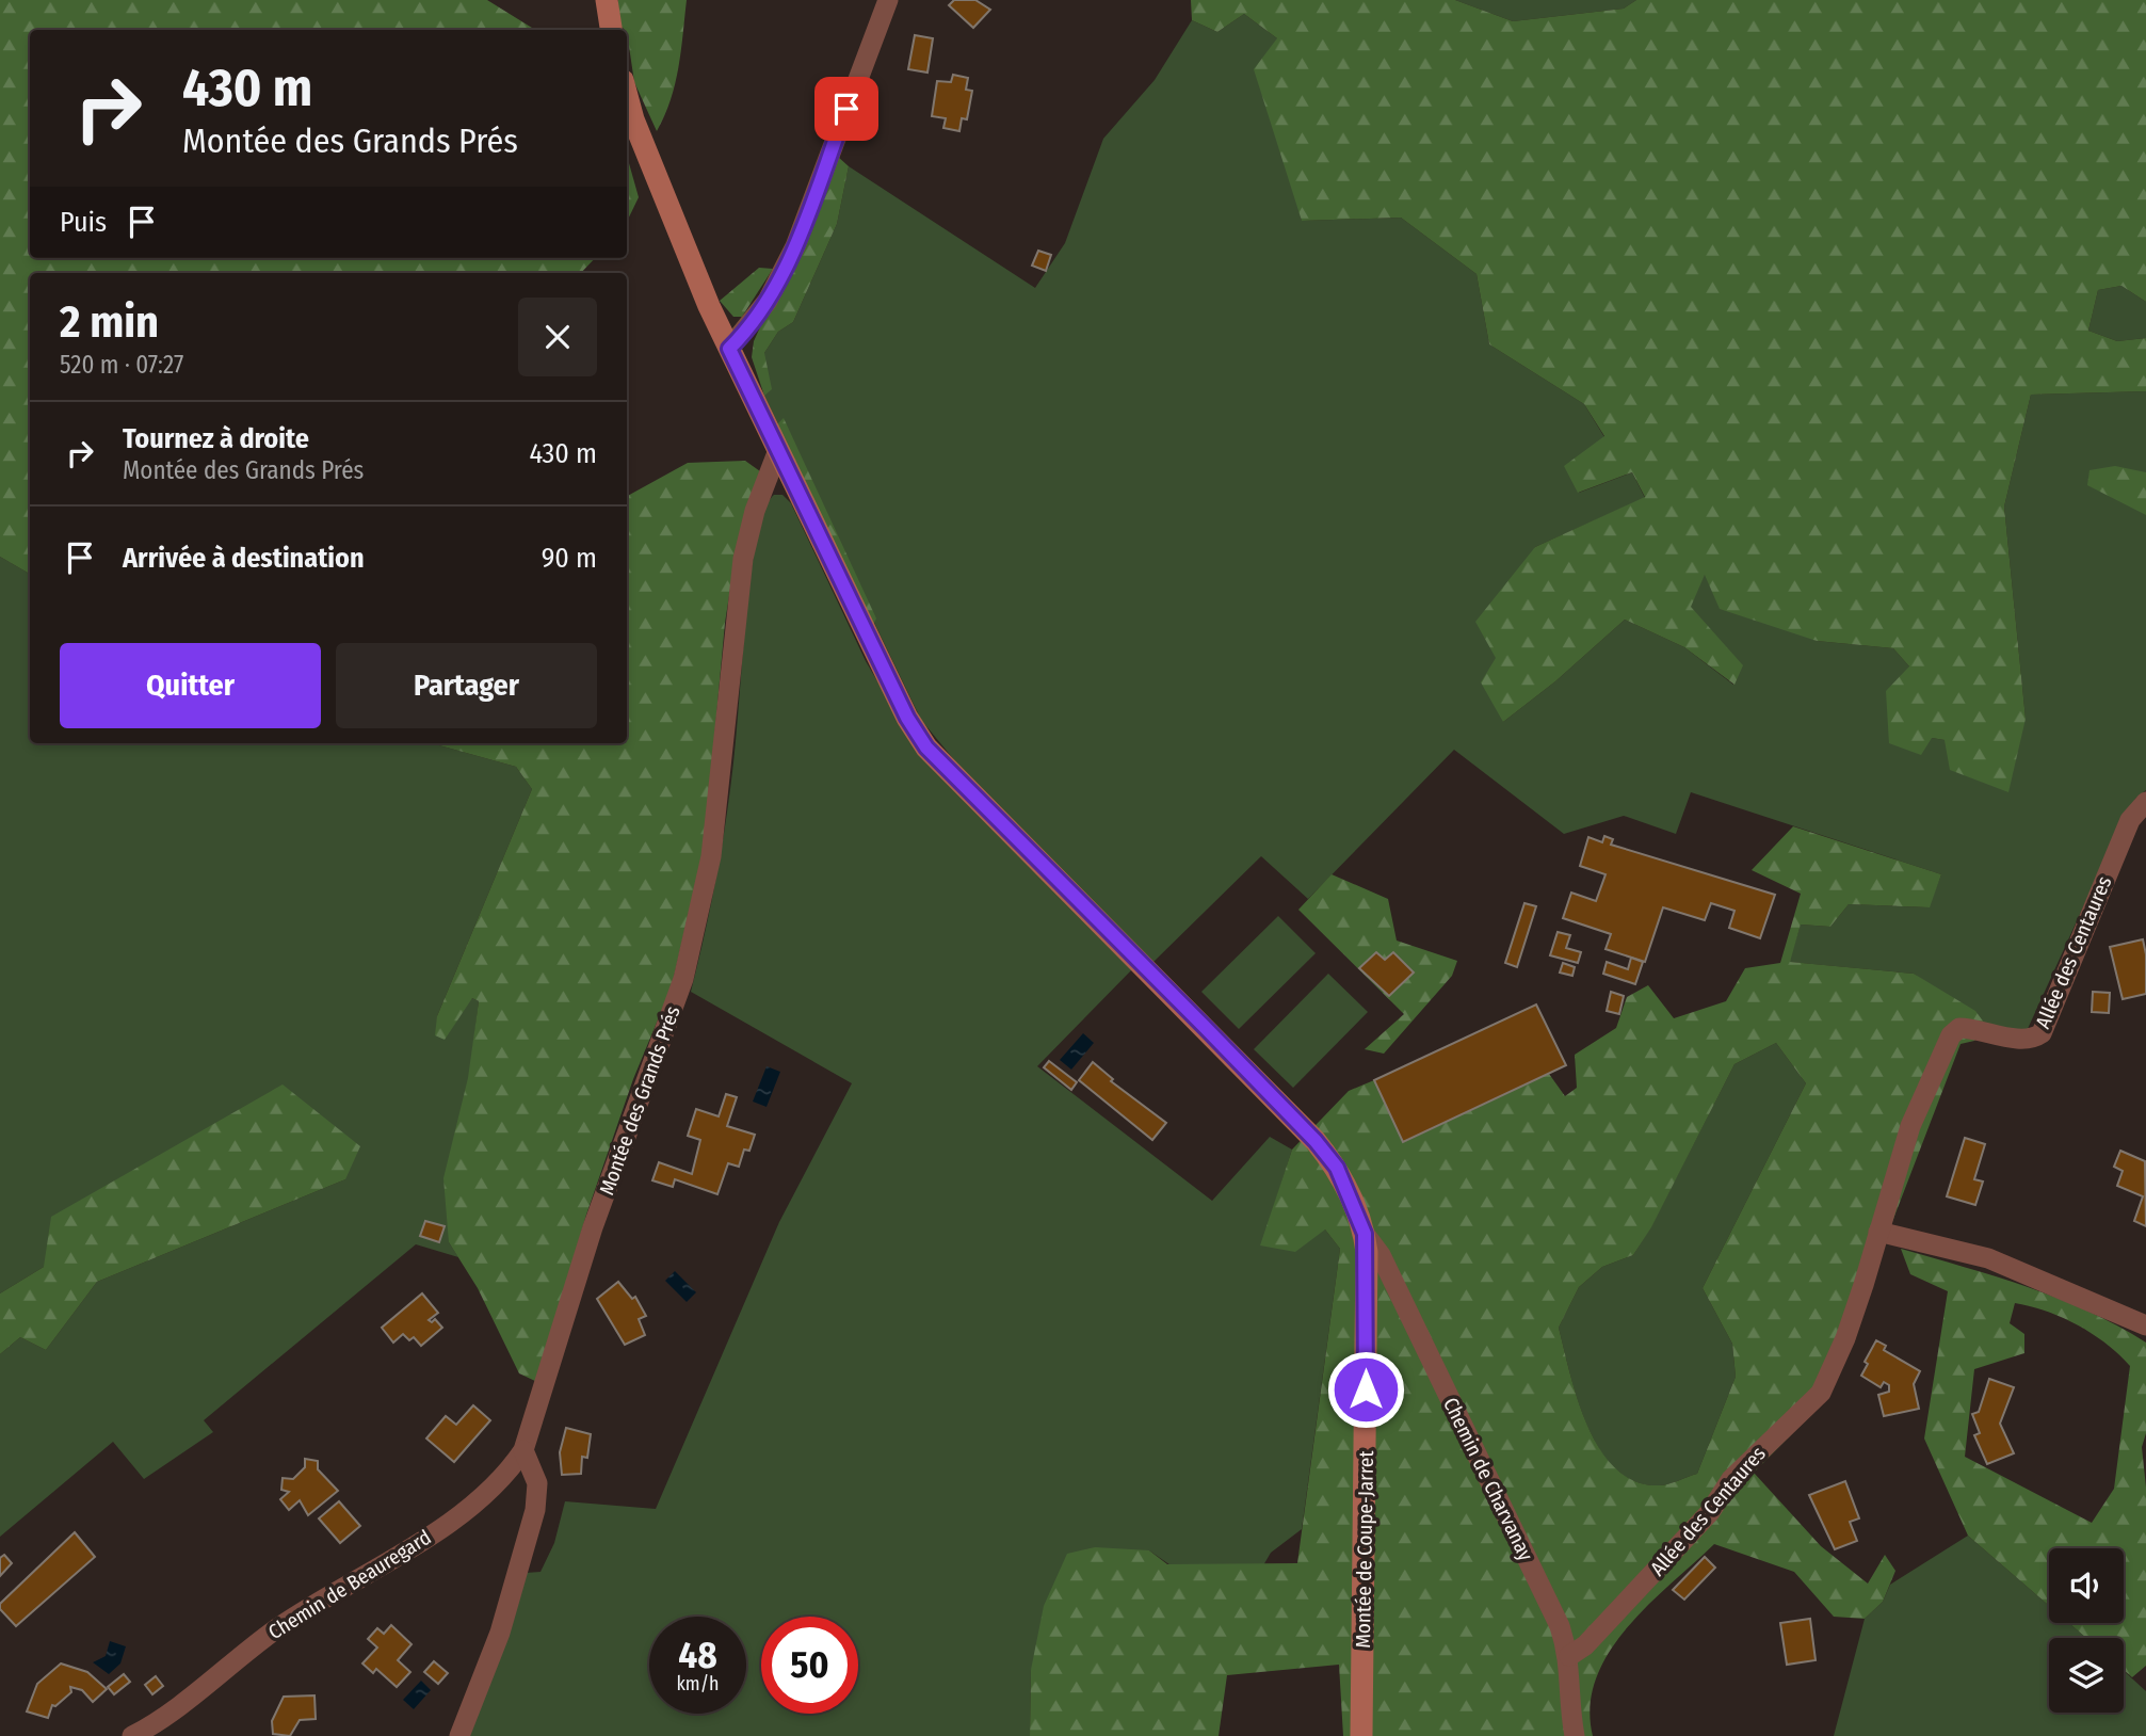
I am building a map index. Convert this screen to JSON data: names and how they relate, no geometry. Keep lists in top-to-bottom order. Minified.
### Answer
{"streets":{"main road":["Montée de Coupe-Jarret"],"street":["Allée des Centaures","Montée des Grands Prés","Chemin de Charvanay","Chemin de Beauregard"]},"crossings":[["Allée des Centaures","Chemin de Charvanay"],["Montée des Grands Prés","Montée de Coupe-Jarret"],["Montée des Grands Prés","Chemin de Beauregard"],["Chemin de Charvanay","Montée de Coupe-Jarret"]],"page":{"turn":["430 m","Montée des Grands Prés"],"then":"Puis","heading":["2 min","520 m · 07:27"],"list":[{"name":"Tournez à droite","note":"Montée des Grands Prés","value":"430 m"},{"name":"Arrivée à destination","value":"90 m"}],"buttons":["Quitter","Partager"],"speed":"48 km/h","limit":"50"}}
